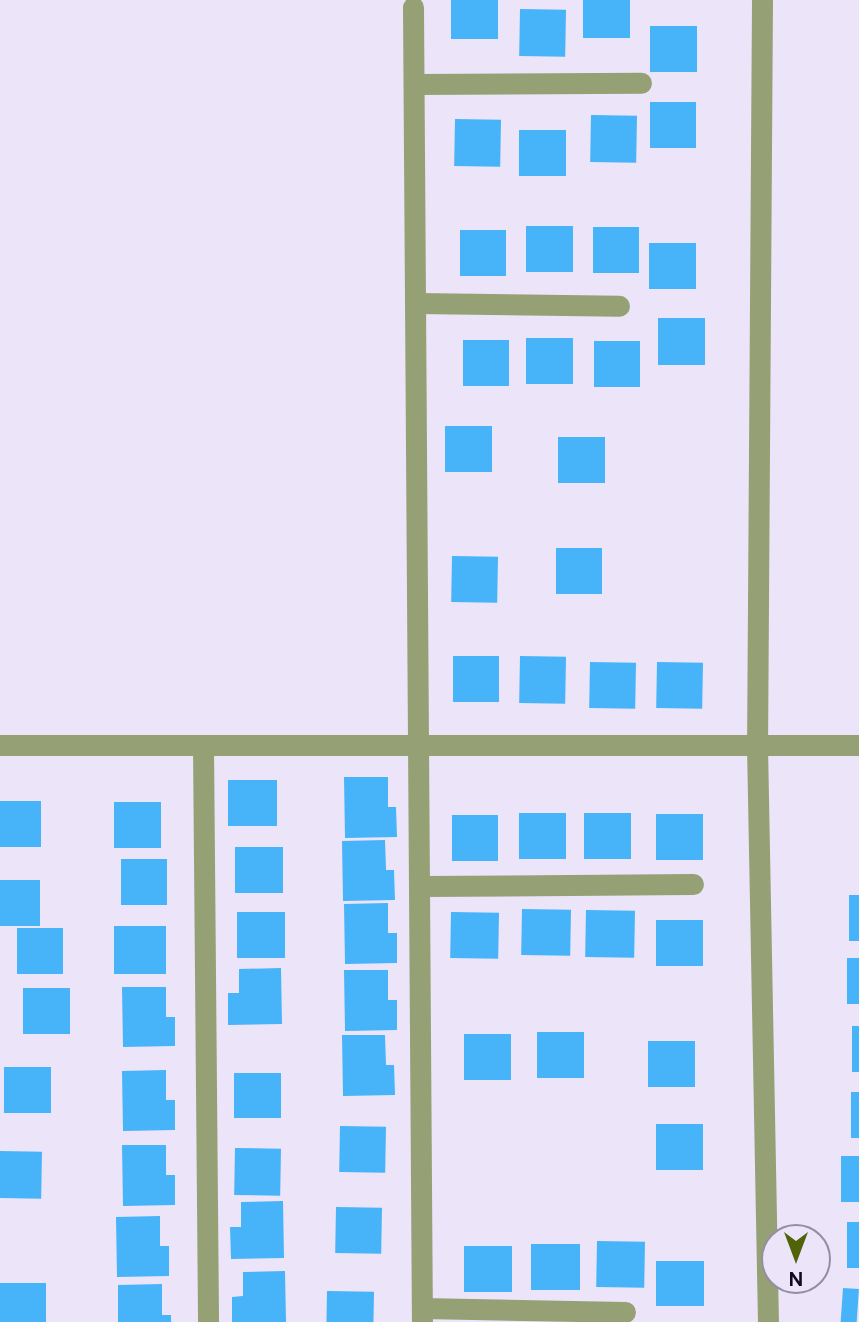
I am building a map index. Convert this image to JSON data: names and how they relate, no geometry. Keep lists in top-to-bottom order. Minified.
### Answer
{"north":"bottom"}
